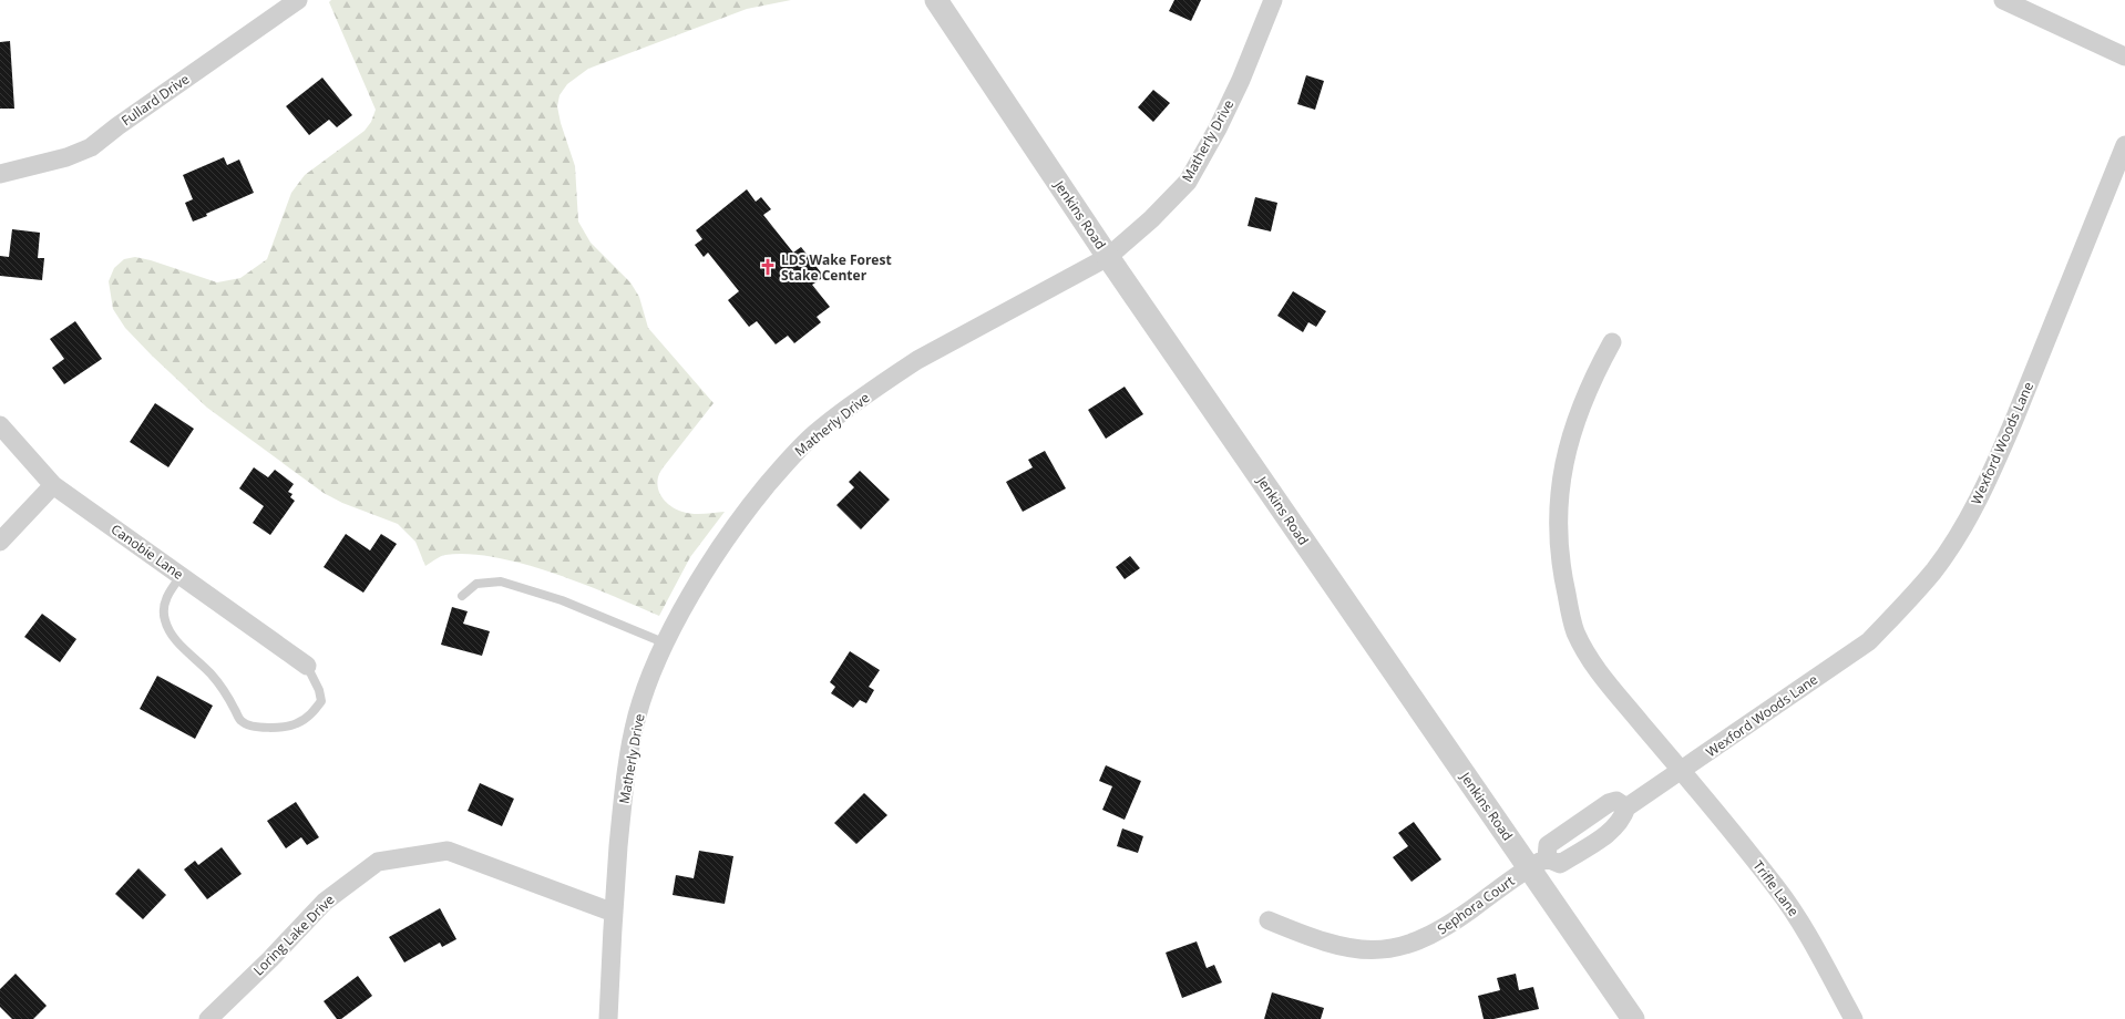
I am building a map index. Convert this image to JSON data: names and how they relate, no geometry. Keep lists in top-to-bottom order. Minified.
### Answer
{"streets":{"street":["Fullard Drive","Matherly Drive","Jenkins Road","Wexford Woods Lane","Canobie Lane","Trifle Lane","Sephora Court","Loring Lake Drive"]},"crossings":[["Matherly Drive","Jenkins Road"],["Matherly Drive","Loring Lake Drive"],["Jenkins Road","Wexford Woods Lane"],["Jenkins Road","Sephora Court"],["Wexford Woods Lane","Trifle Lane"],["Wexford Woods Lane","Sephora Court"]],"places":{"church":["LDS Wake Forest Stake Center"]}}
